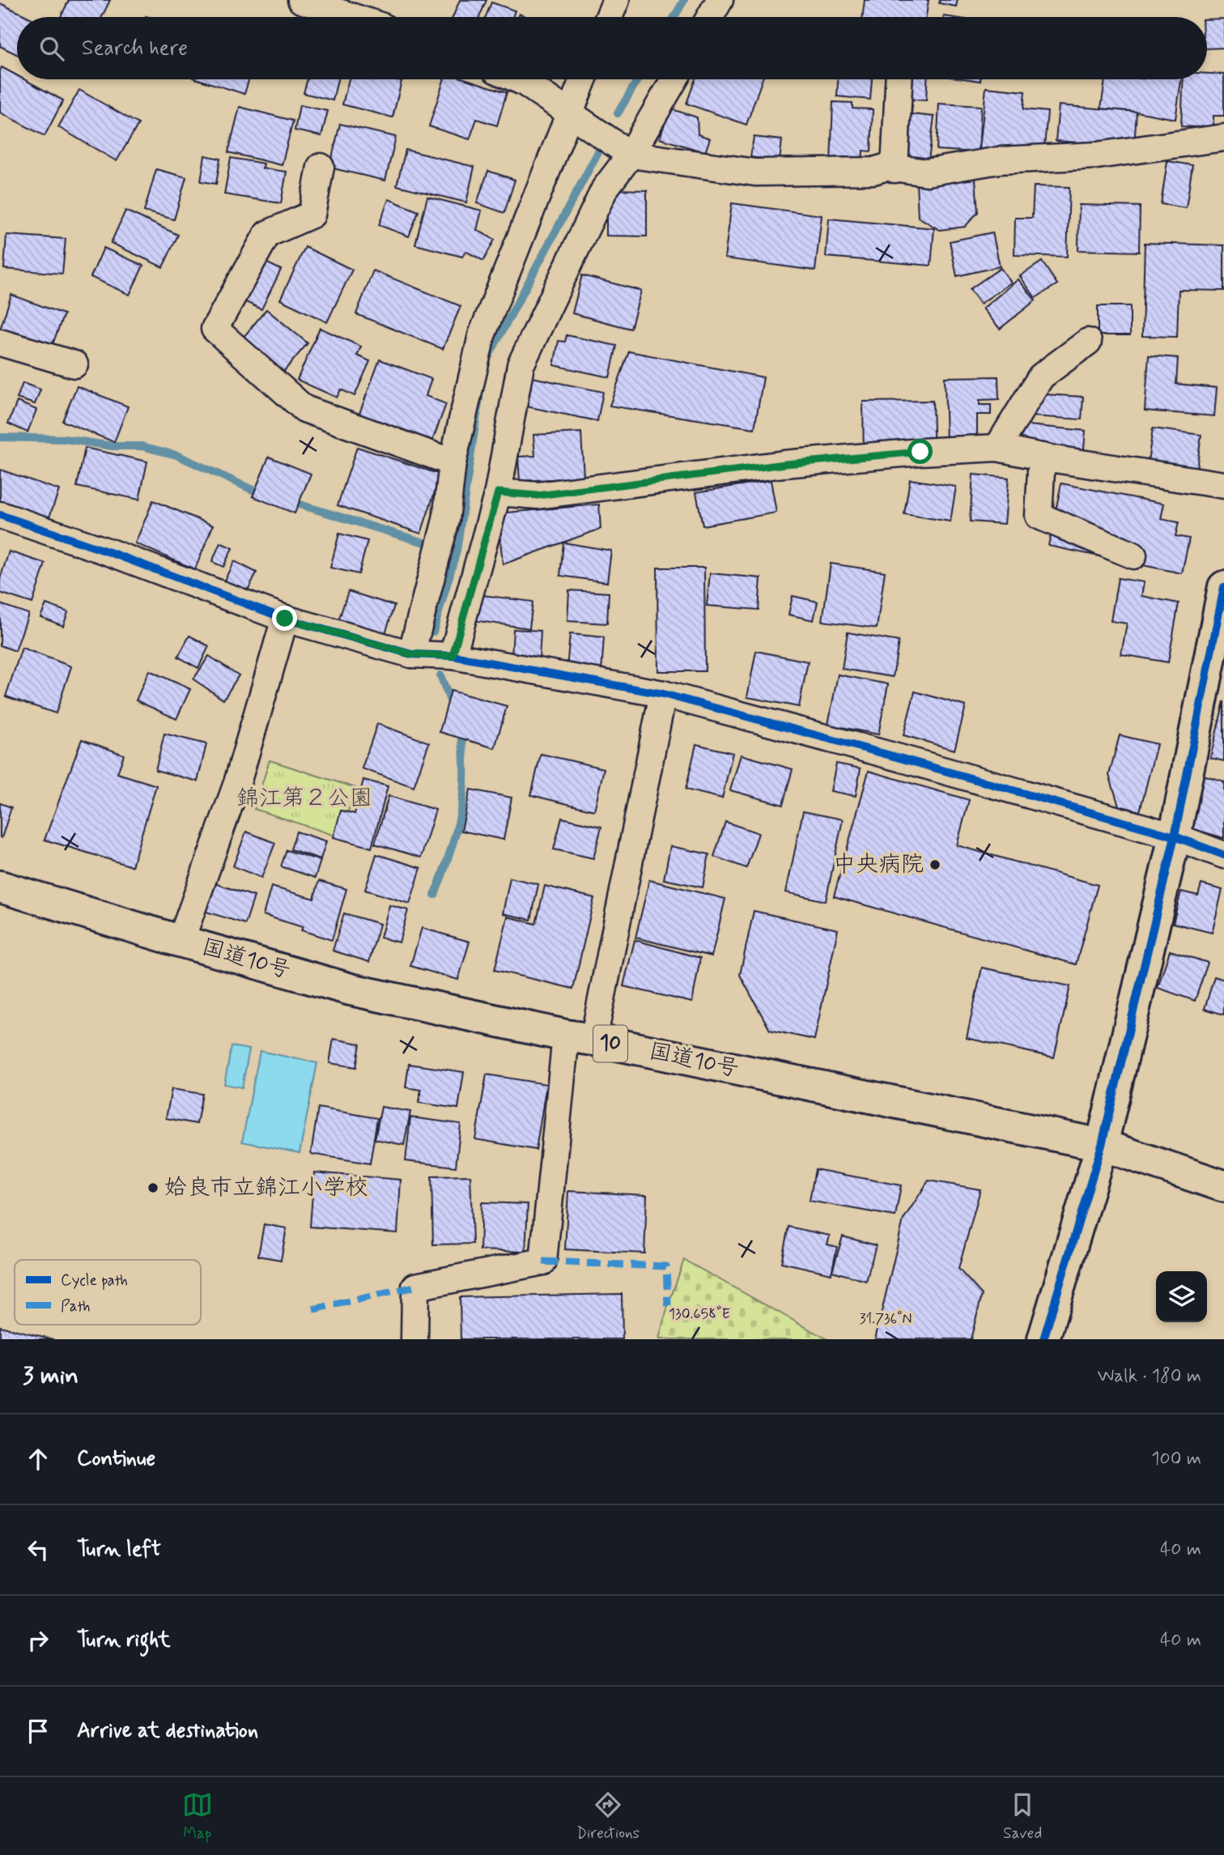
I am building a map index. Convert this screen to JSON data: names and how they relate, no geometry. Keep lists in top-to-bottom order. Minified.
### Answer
{"streets":{"main road":["国道10号","10"]},"parks":["錦江第２公園"],"places":["中央病院","姶良市立錦江小学校"],"legend":["Cycle path","Path"],"page":{"search":"Search here","heading":["3 min","Walk · 180 m"],"list":[["Continue","100 m"],["Turn left","40 m"],["Turn right","40 m"],"Arrive at destination"],"nav":["Map","Directions","Saved"]},"coordinates":["130.658°E","31.736°N"]}
